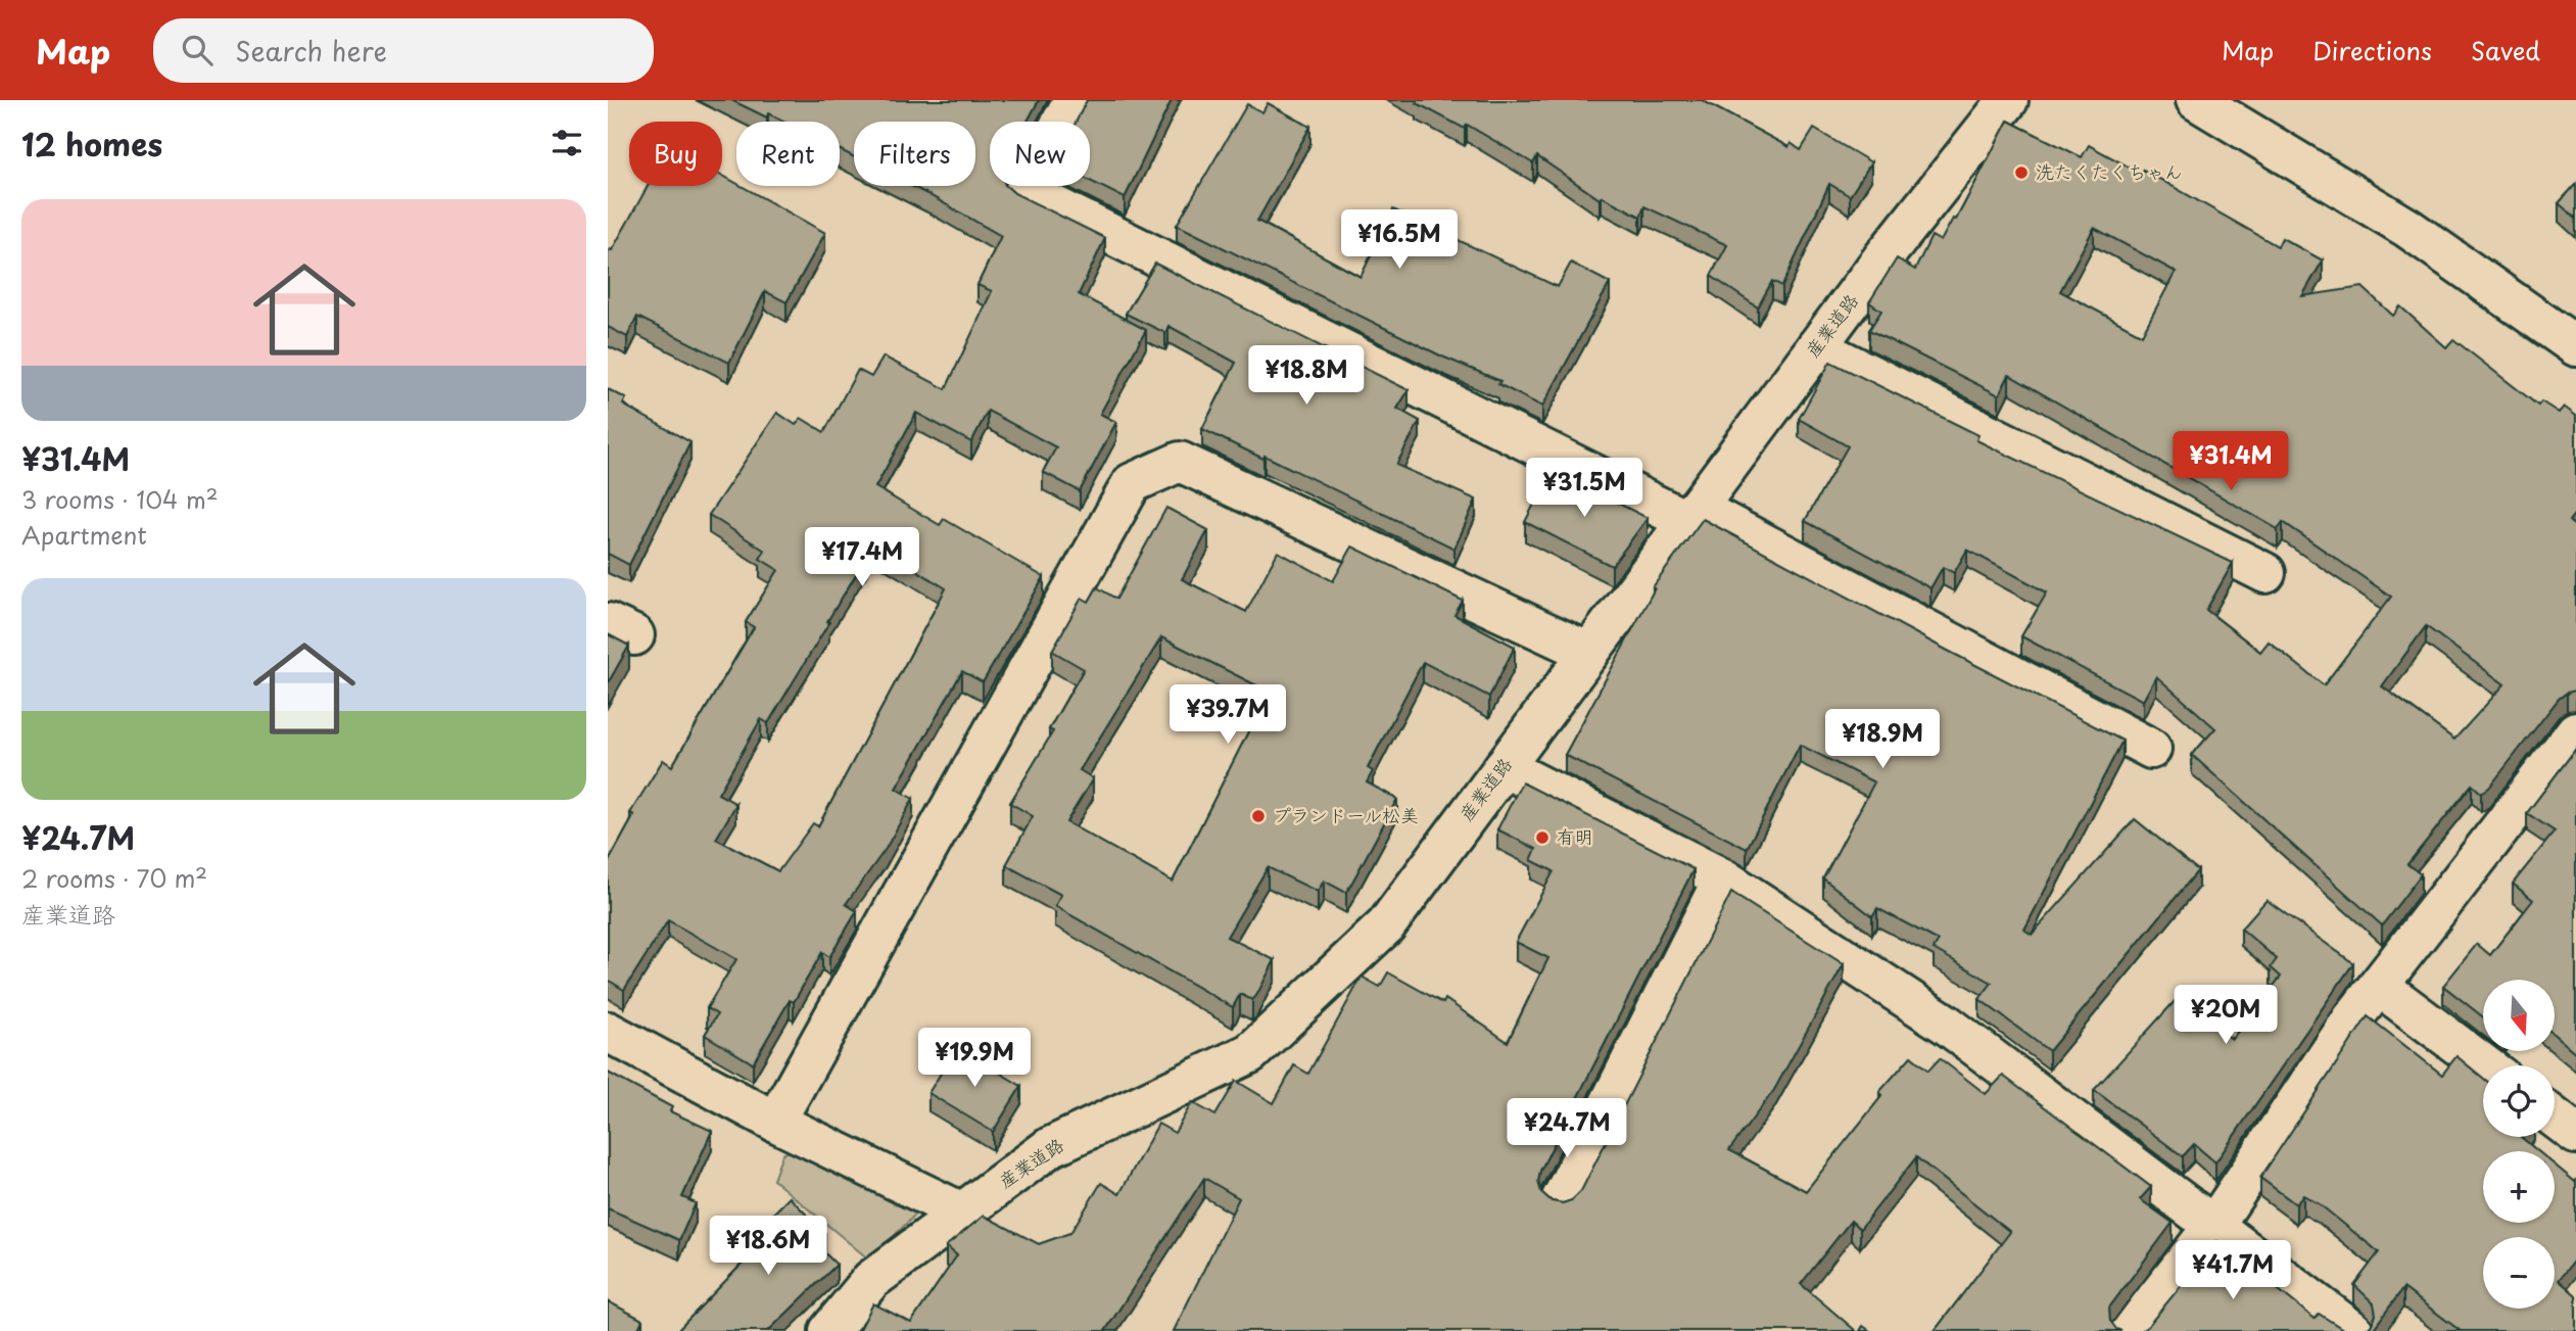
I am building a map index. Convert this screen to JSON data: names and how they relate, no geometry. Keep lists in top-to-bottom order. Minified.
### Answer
{"streets":{"street":["産業道路"]},"places":["洗たくたくちゃん","プランドール松美","有明"],"north":"bottom","page":{"header":"Map","search":"Search here","nav":["Map","Directions","Saved"],"heading":"12 homes","chip":["Buy","Rent","Filters","New"],"list":[{"name":"¥31.4M","note":"3 rooms · 104 m² · Apartment"},{"name":"¥24.7M","note":"2 rooms · 70 m² · 産業道路"}],"price":["¥16.5M","¥18.8M","¥31.4M","¥31.5M","¥17.4M","¥39.7M","¥18.9M","¥20M","¥19.9M","¥24.7M","¥18.6M","¥41.7M"],"map_buttons":["+","−"]}}
